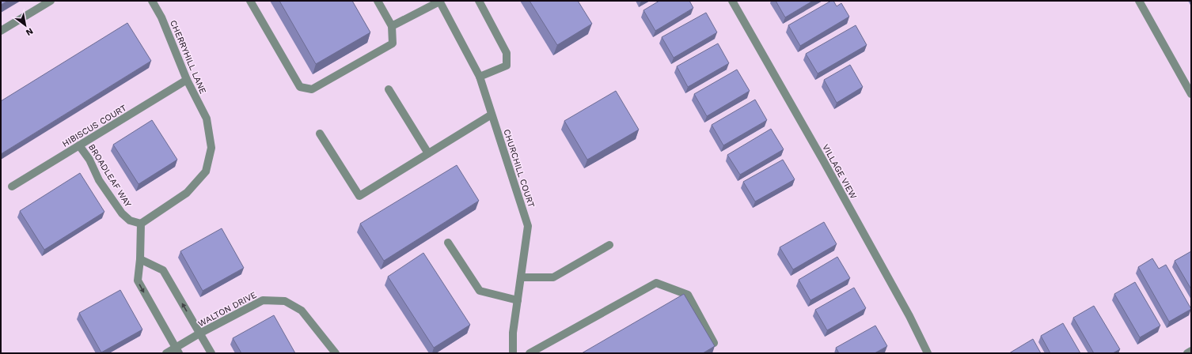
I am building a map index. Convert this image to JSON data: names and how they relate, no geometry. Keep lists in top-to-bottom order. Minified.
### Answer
{"streets":{"street":["CHERRYHILL LANE","HIBISCUS COURT","CHURCHILL COURT","VILLAGE VIEW","BROADLEAF WAY","WALTON DRIVE"]},"crossings":[["CHERRYHILL LANE","HIBISCUS COURT"],["CHERRYHILL LANE","BROADLEAF WAY"],["HIBISCUS COURT","BROADLEAF WAY"]],"north":"bottom right"}
